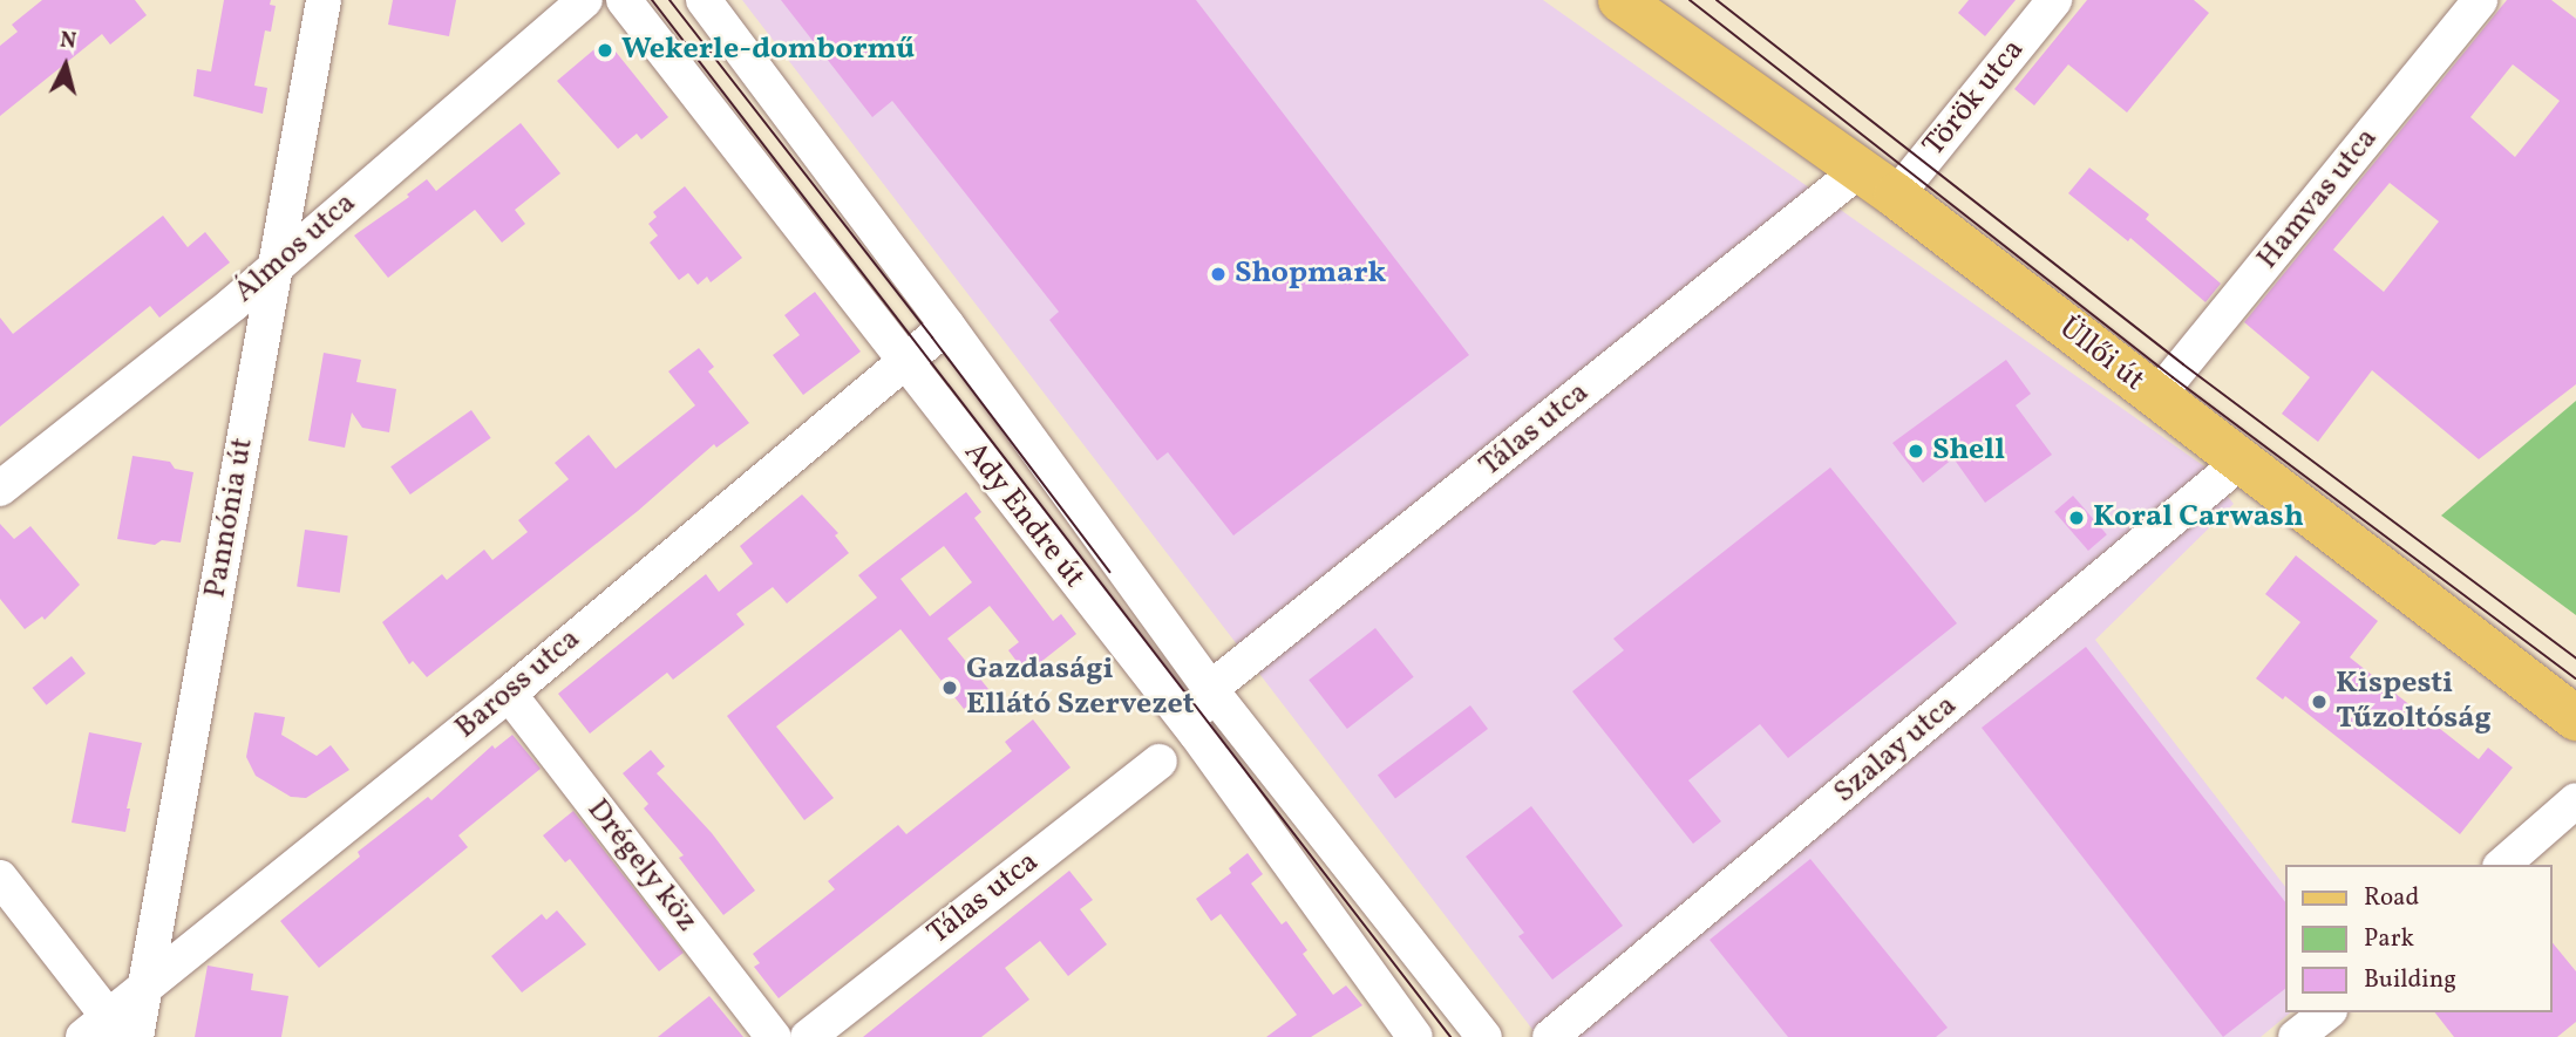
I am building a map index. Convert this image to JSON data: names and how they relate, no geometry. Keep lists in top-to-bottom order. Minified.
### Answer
{"streets":{"main road":["Üllői út"],"street":["Török utca","Hamvas utca","Álmos utca","Tálas utca","Ady Endre út","Pannónia út","Baross utca","Szalay utca","Drégely köz"]},"crossings":[["Török utca","Üllői út"],["Török utca","Tálas utca"],["Hamvas utca","Üllői út"],["Álmos utca","Pannónia út"],["Üllői út","Tálas utca"],["Üllői út","Szalay utca"],["Tálas utca","Ady Endre út"],["Ady Endre út","Baross utca"],["Pannónia út","Baross utca"],["Baross utca","Drégely köz"]],"places":["Wekerle-dombormű","Shopmark","Shell","Koral Carwash","Gazdasági Ellátó Szervezet","Kispesti Tűzoltóság"],"legend":["Road","Park","Building"],"north":"top"}
